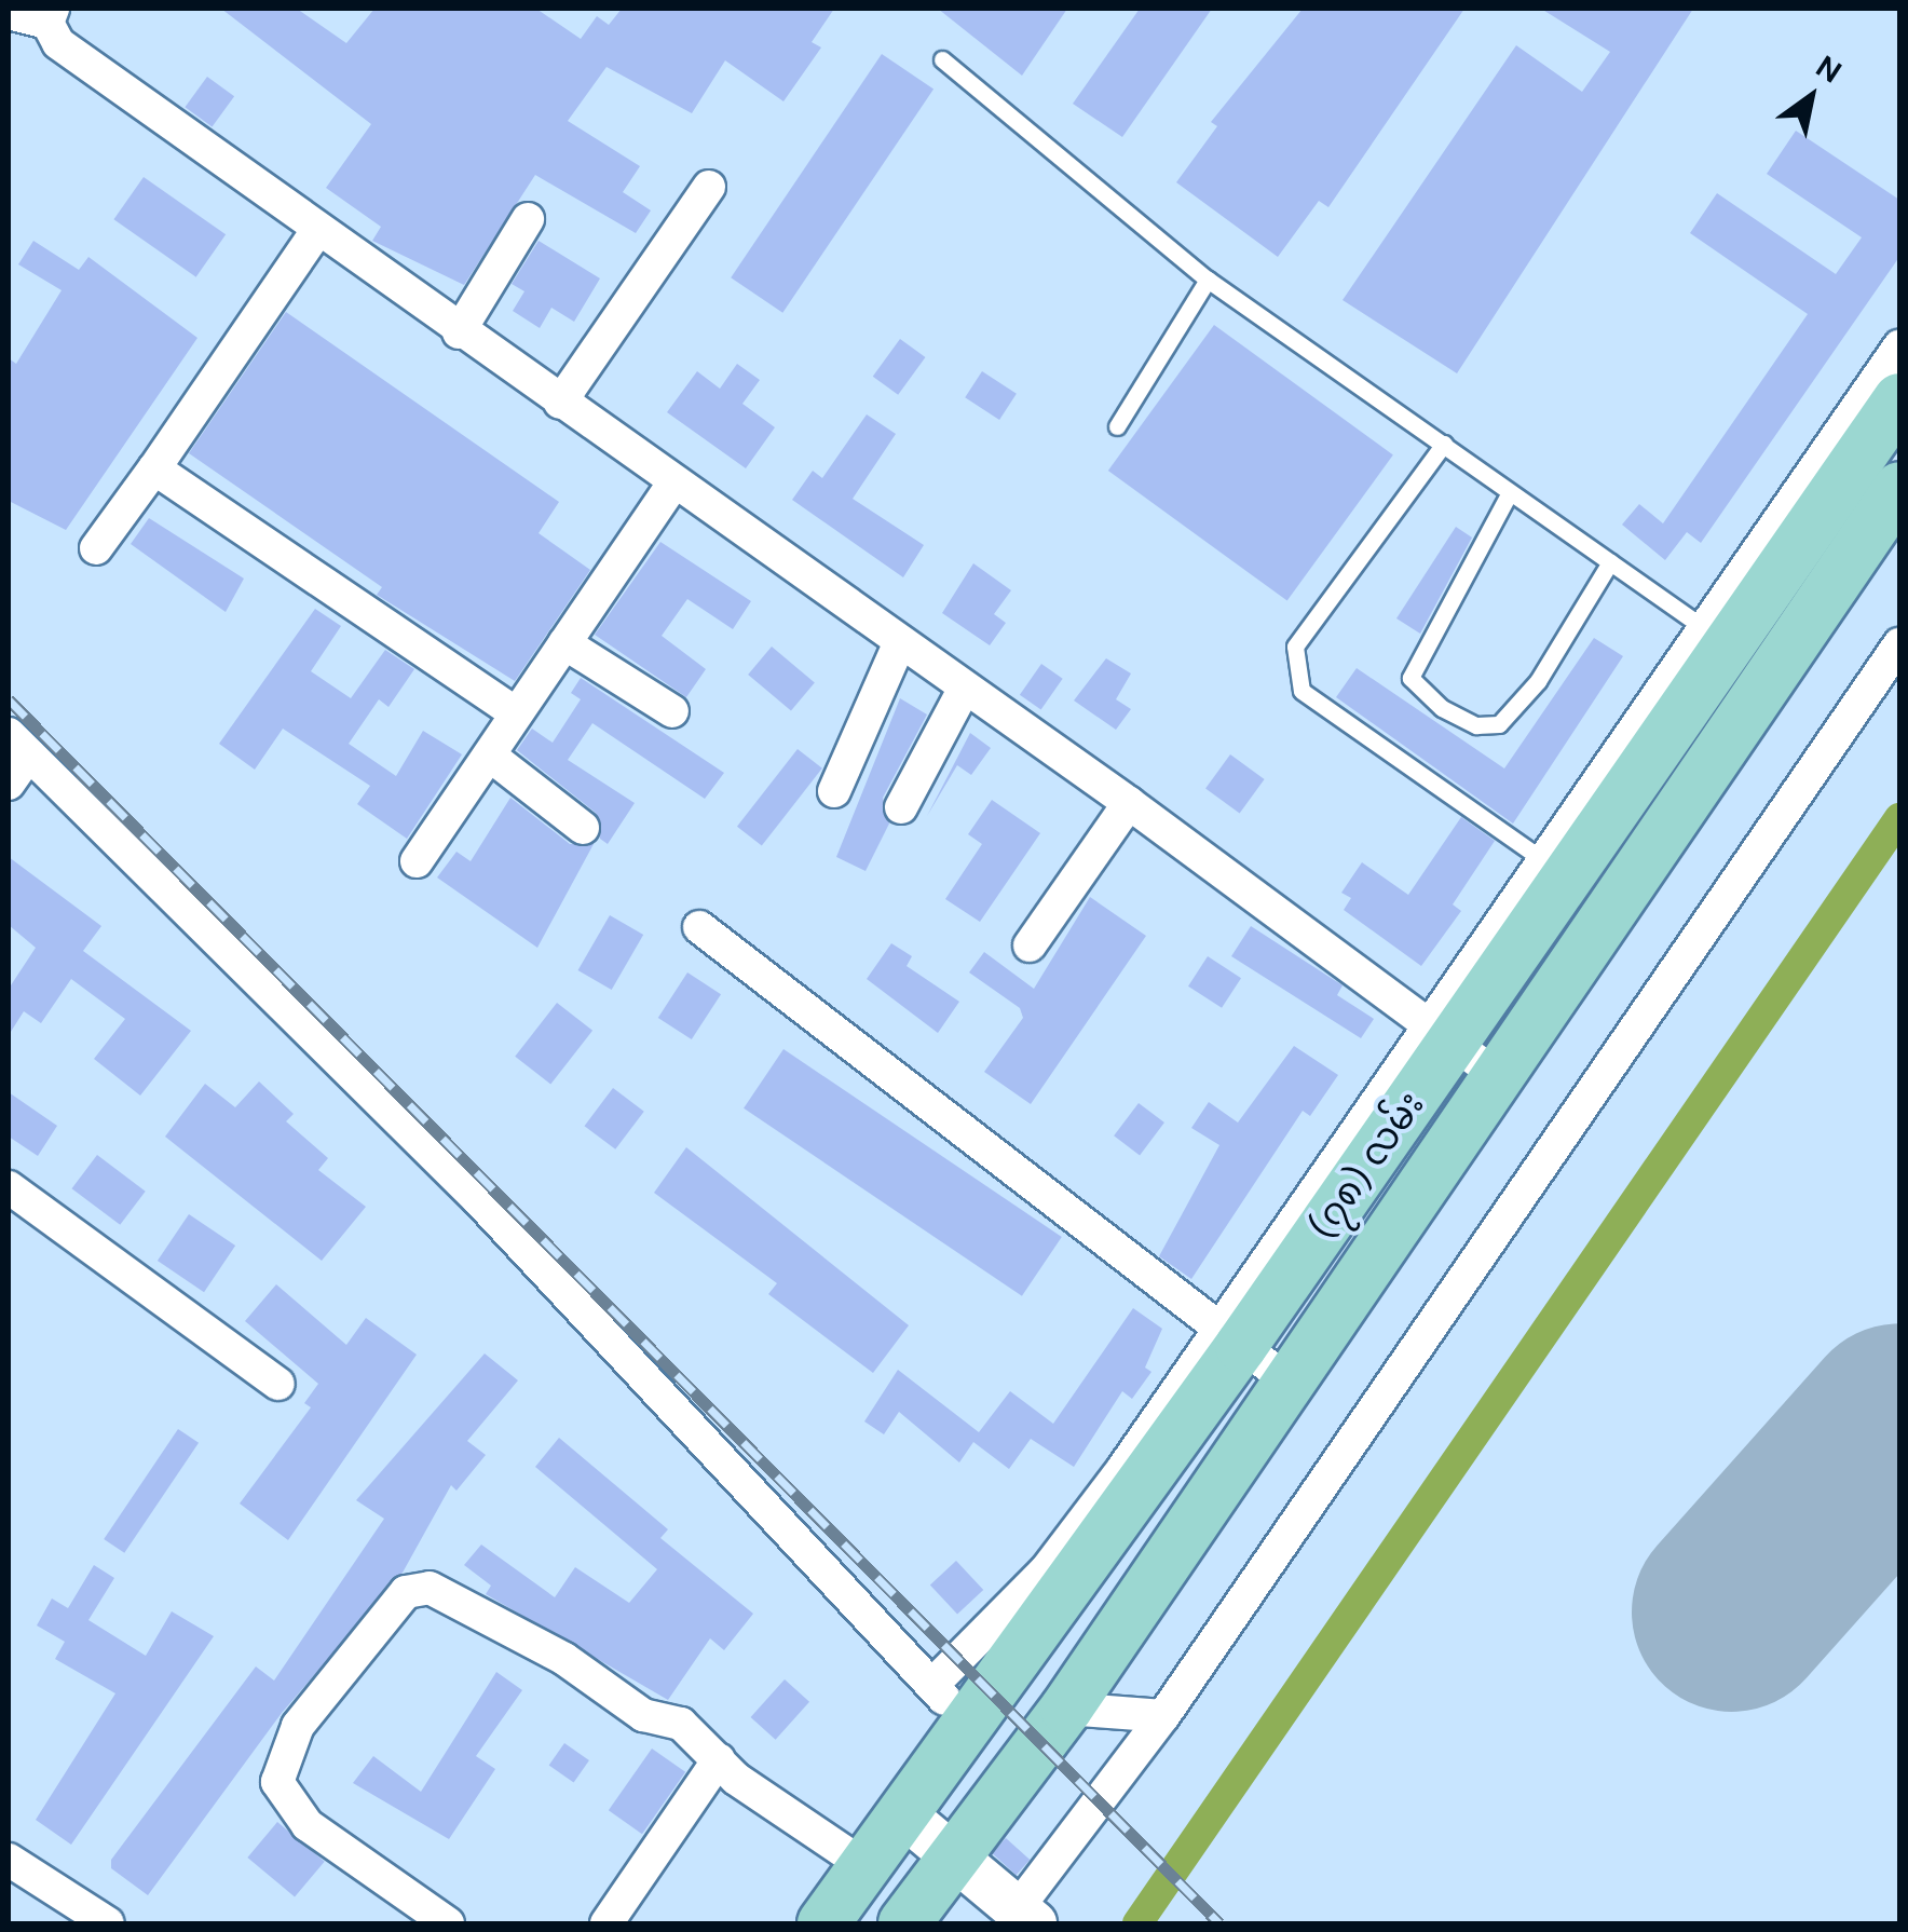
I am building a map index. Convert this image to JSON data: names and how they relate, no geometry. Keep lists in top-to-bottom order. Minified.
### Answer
{"streets":{"main road":["(၇၈) လမ်း"]},"north":"top right"}
